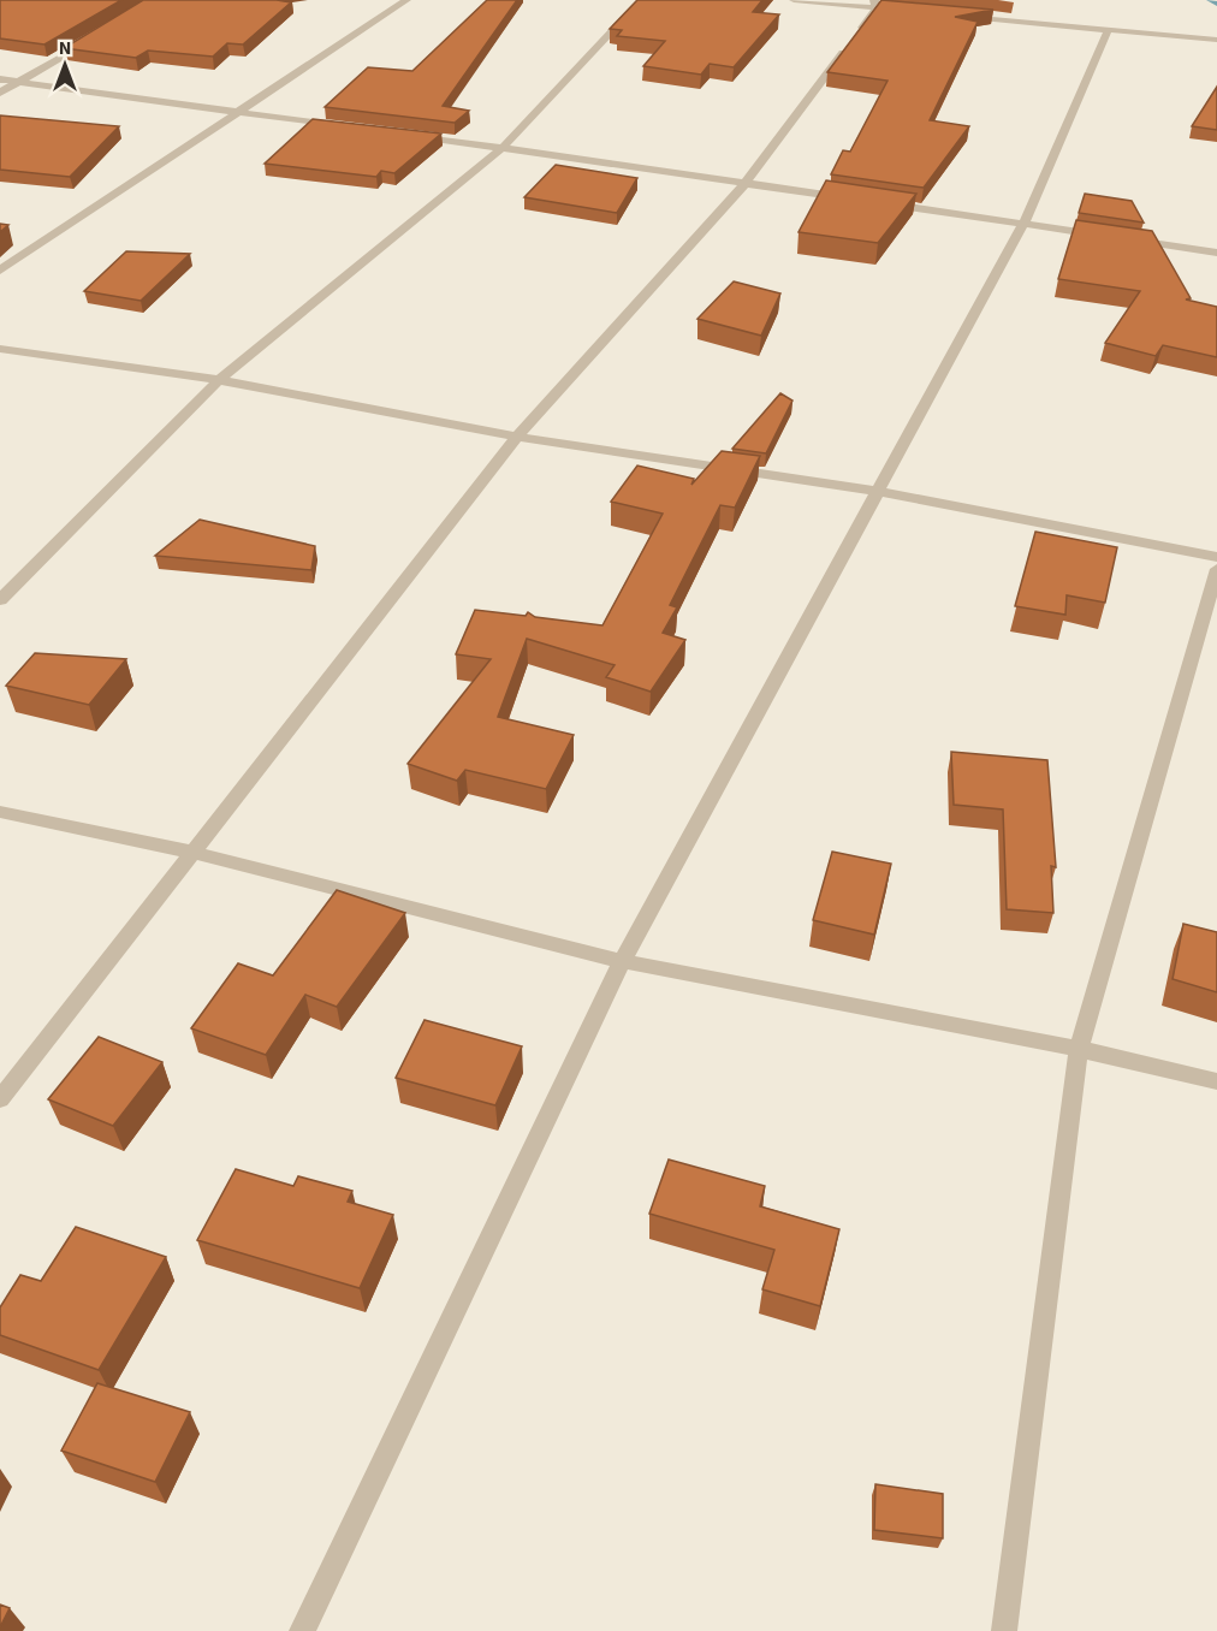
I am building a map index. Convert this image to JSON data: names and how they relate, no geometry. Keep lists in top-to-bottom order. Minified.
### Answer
{"north":"top"}
